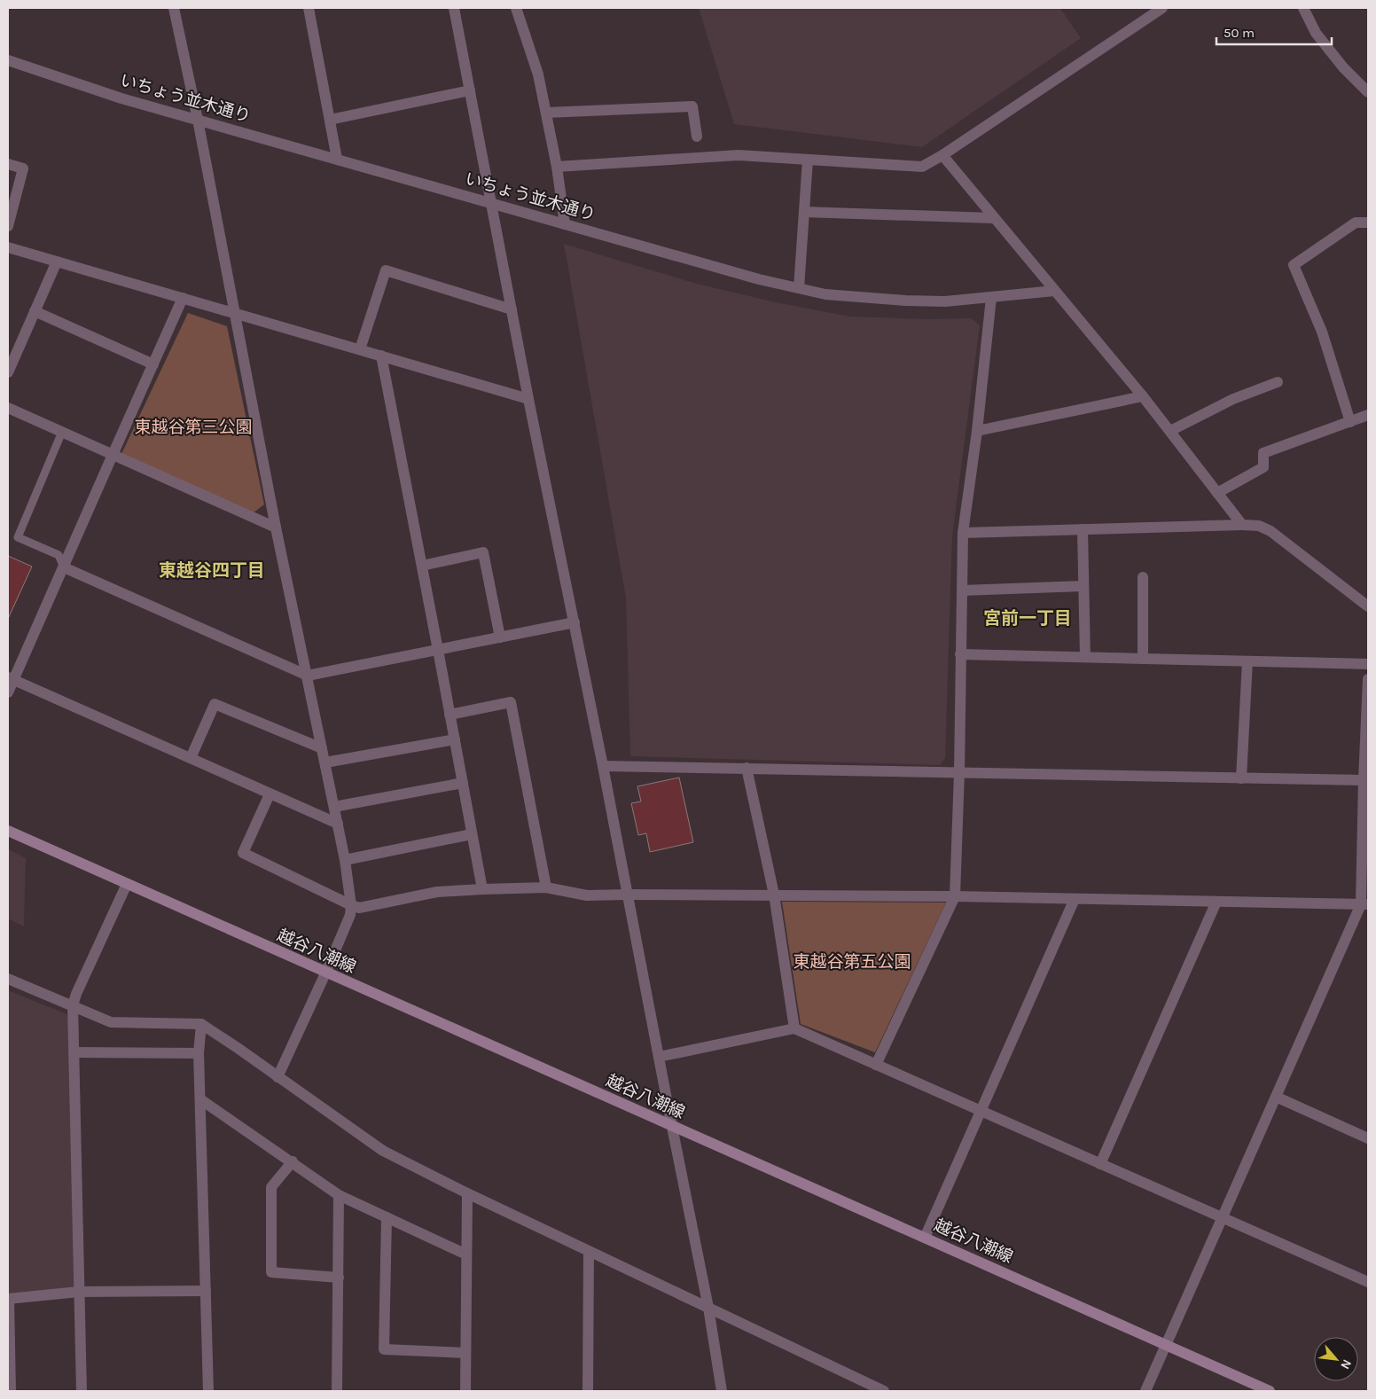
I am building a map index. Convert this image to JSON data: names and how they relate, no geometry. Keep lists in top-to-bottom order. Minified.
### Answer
{"streets":{"main road":["越谷八潮線"],"street":["いちょう並木通り"]},"districts":["東越谷四丁目","宮前一丁目"],"parks":["東越谷第三公園","東越谷第五公園"],"scale_bar":"50 m","north":"bottom right"}
